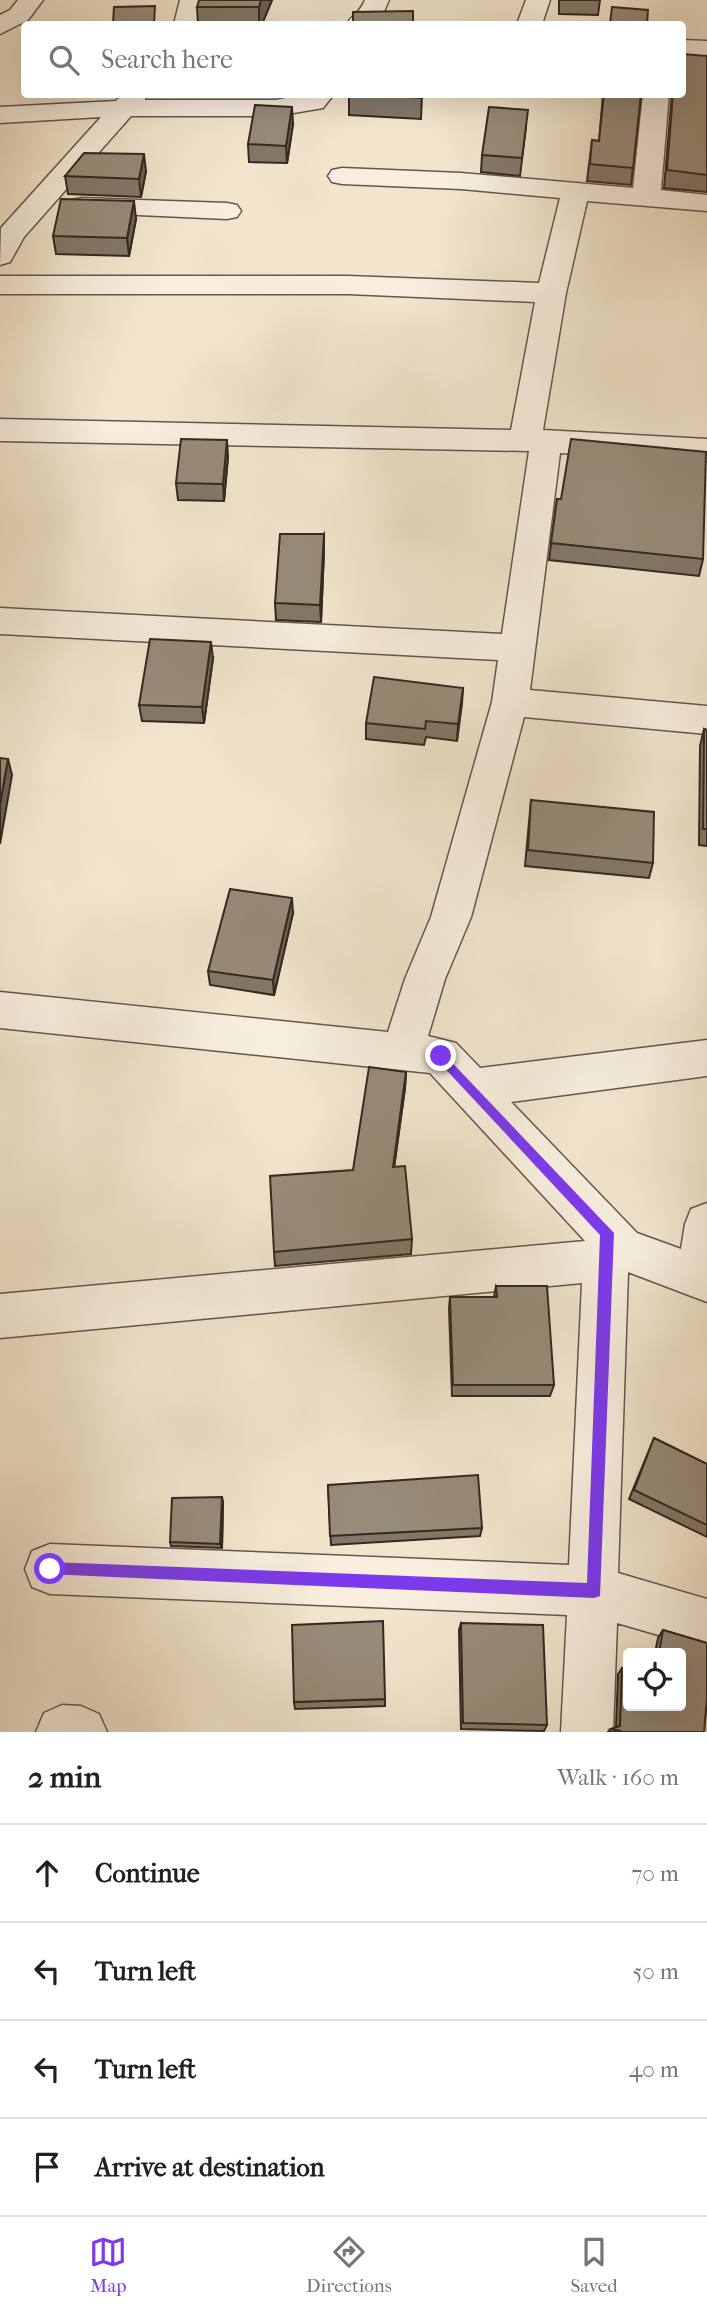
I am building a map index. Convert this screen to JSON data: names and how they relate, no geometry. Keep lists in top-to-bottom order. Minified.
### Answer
{"page":{"search":"Search here","heading":["2 min","Walk · 160 m"],"list":[["Continue","70 m"],["Turn left","50 m"],["Turn left","40 m"],"Arrive at destination"],"nav":["Map","Directions","Saved"]}}
